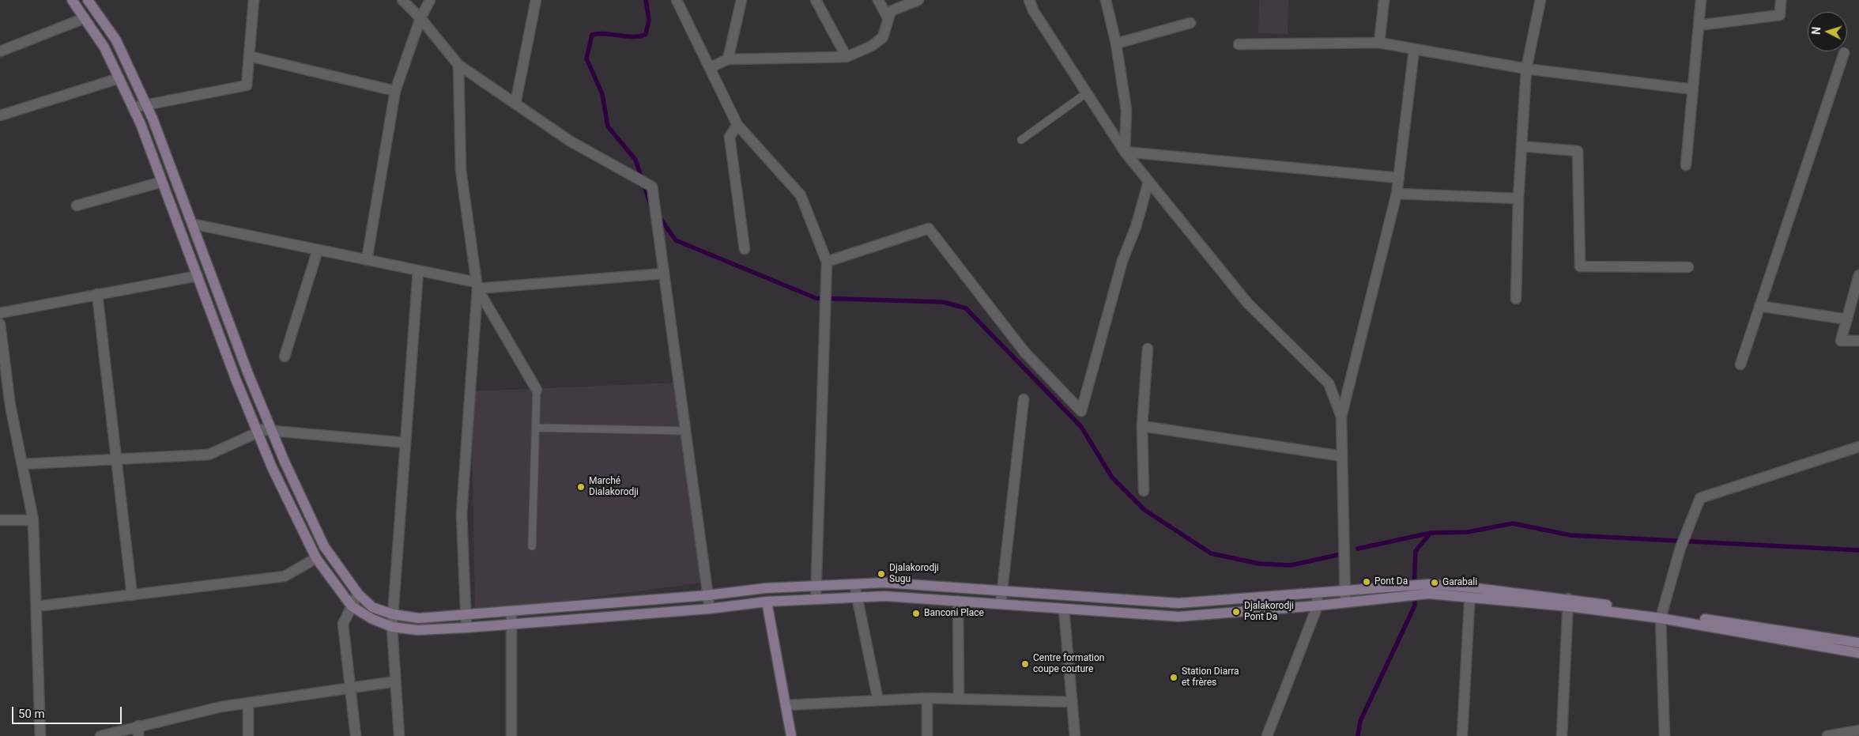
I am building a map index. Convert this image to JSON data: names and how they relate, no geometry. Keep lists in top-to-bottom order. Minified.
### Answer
{"places":["Marché Dialakorodji","Djalakorodji Sugu","Pont Da","Garabali","Djalakorodji Pont Da","Banconi Place","Centre formation coupe couture","Station Diarra et frères"],"scale_bar":"50 m","north":"left"}
